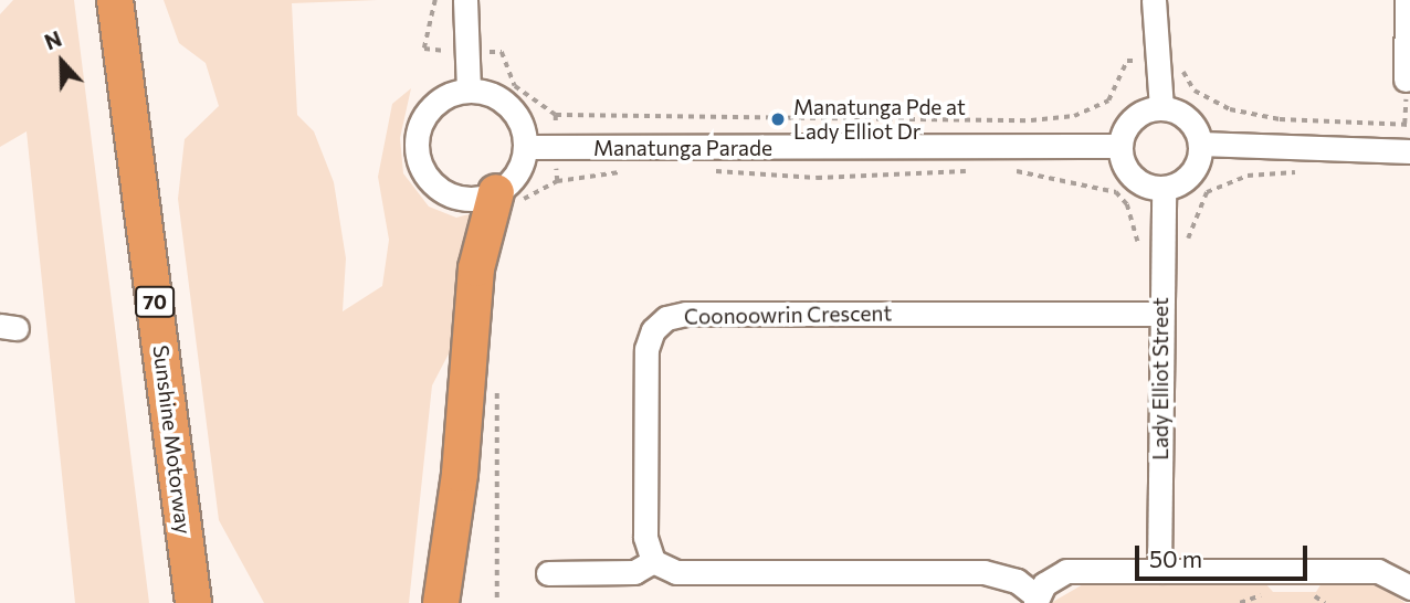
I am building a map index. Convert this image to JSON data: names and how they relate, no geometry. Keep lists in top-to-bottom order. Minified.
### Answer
{"streets":{"highway":["70","Sunshine Motorway"],"street":["Manatunga Parade","Coonoowrin Crescent","Lady Elliot Street"]},"crossings":[["Manatunga Parade","Lady Elliot Street"],["Coonoowrin Crescent","Lady Elliot Street"]],"places":["Manatunga Pde at Lady Elliot Dr"],"scale_bar":"50 m","north":"top"}
